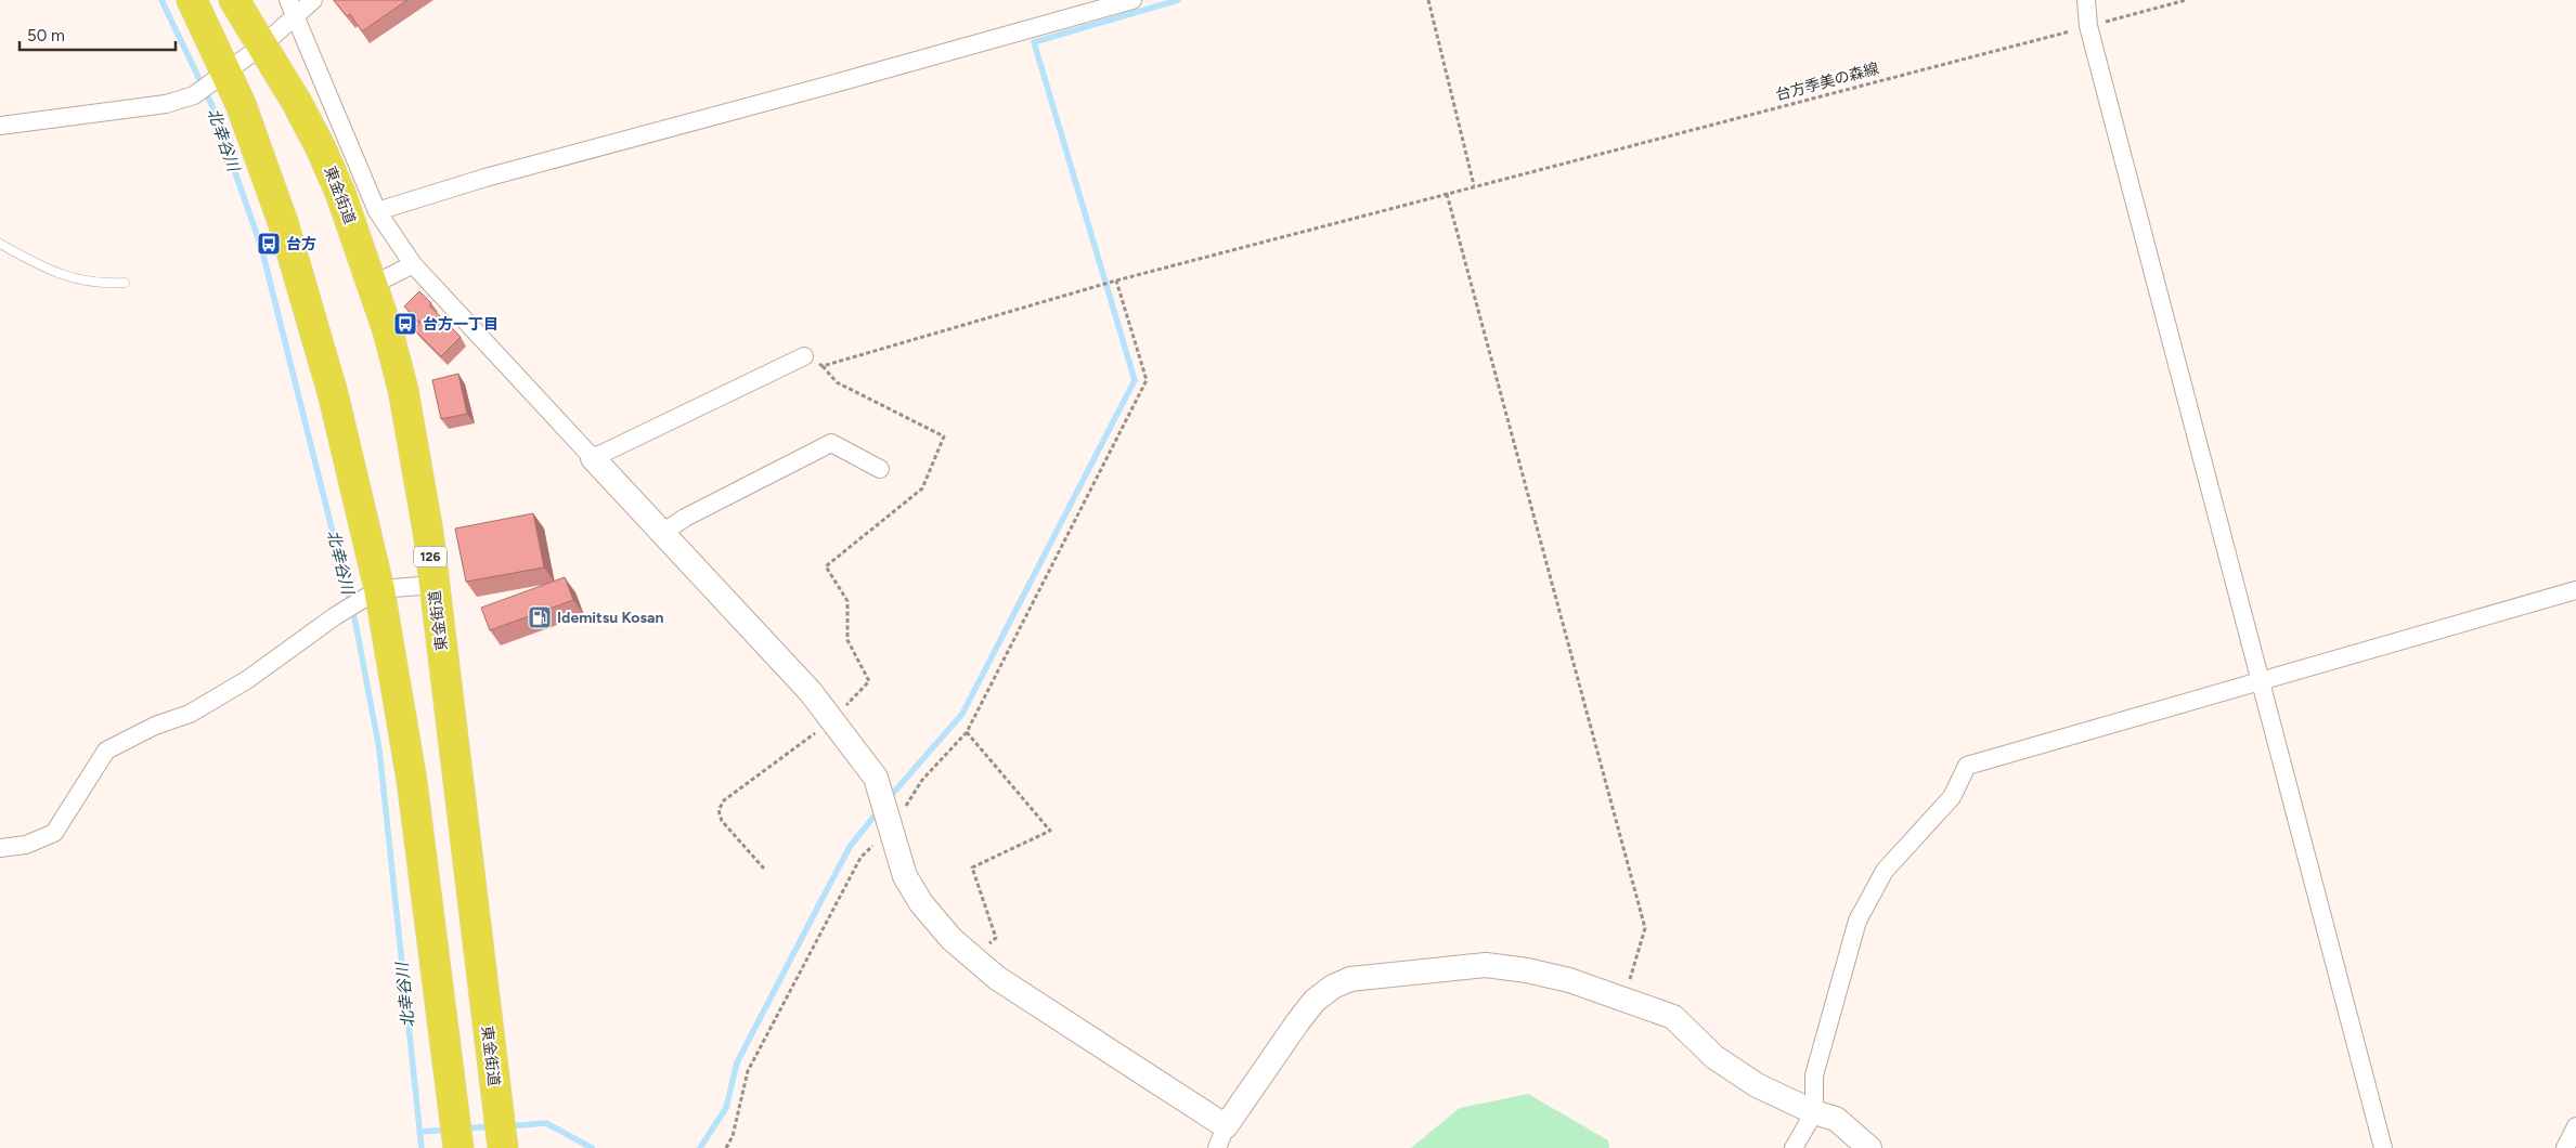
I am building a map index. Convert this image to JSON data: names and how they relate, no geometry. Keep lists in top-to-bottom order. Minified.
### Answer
{"streets":{"highway":["東金街道","126"],"path":["台方季美の森線"]},"water":["北幸谷川"],"places":{"bus stop":["台方","台方一丁目"],"fuel station":["Idemitsu Kosan"]},"scale_bar":"50 m"}
